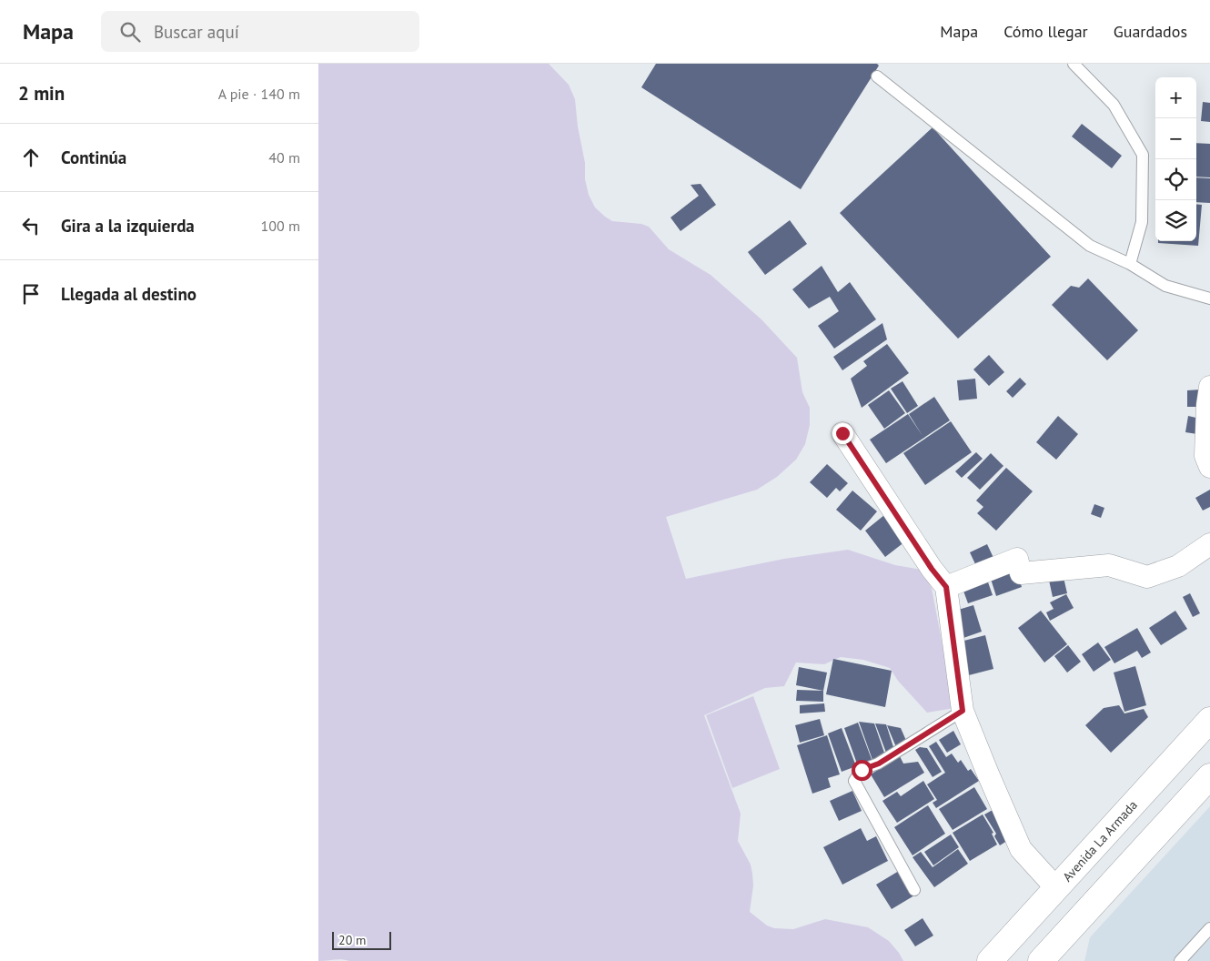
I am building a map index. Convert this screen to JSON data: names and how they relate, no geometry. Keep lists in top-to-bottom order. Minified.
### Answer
{"streets":{"main road":["Avenida La Armada"]},"scale_bar":"20 m","page":{"header":"Mapa","search":"Buscar aquí","nav":["Mapa","Cómo llegar","Guardados"],"heading":["2 min","A pie · 140 m"],"map_buttons":["+","−"],"list":[["Continúa","40 m"],["Gira a la izquierda","100 m"],"Llegada al destino"],"scale":"20 m"}}
